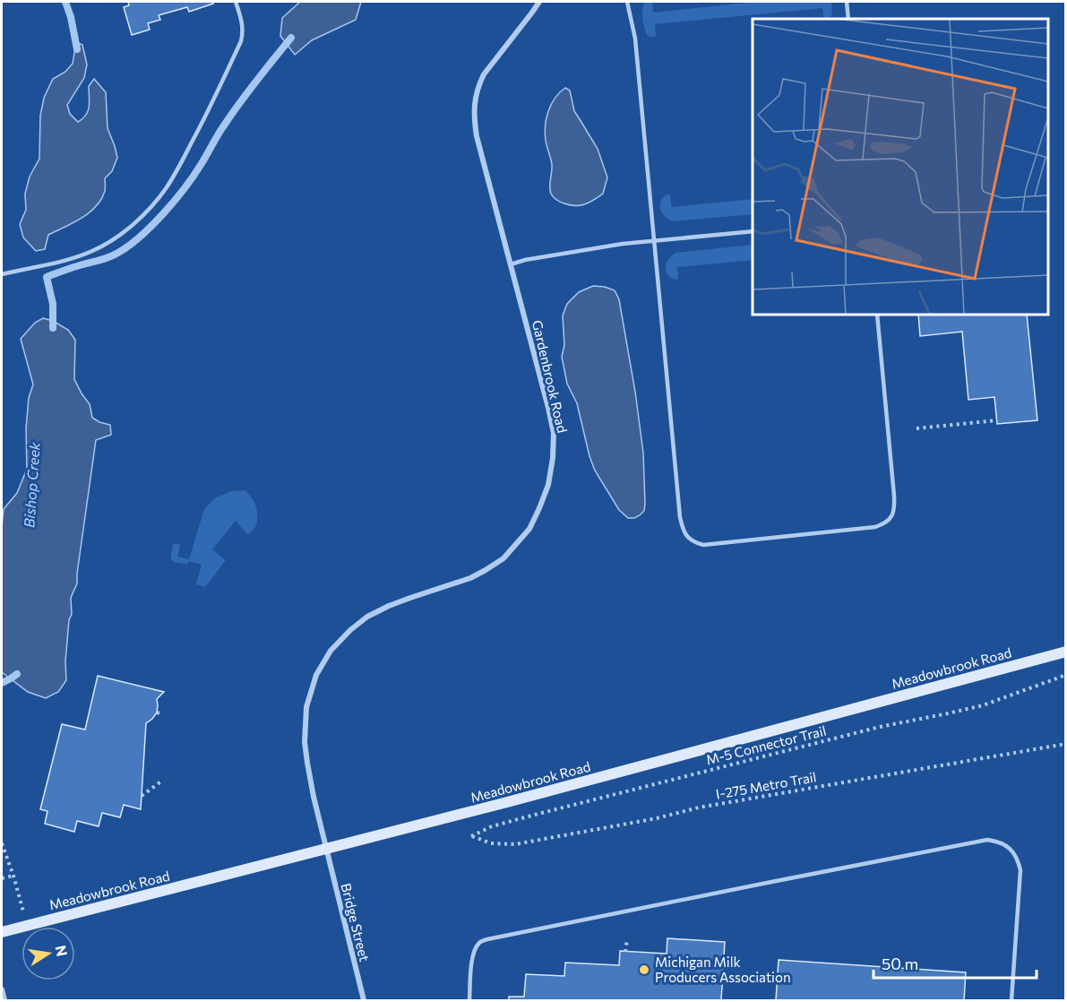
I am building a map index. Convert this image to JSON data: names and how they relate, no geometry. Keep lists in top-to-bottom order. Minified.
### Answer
{"streets":{"street":["Gardenbrook Road","Meadowbrook Road","Bridge Street"],"path":["M-5 Connector Trail","I-275 Metro Trail"]},"crossings":[["Gardenbrook Road","Meadowbrook Road"],["Gardenbrook Road","Bridge Street"],["Meadowbrook Road","Bridge Street"],["M-5 Connector Trail","I-275 Metro Trail"]],"water":["Bishop Creek"],"places":["Michigan Milk Producers Association"],"scale_bar":"50 m","north":"right"}
